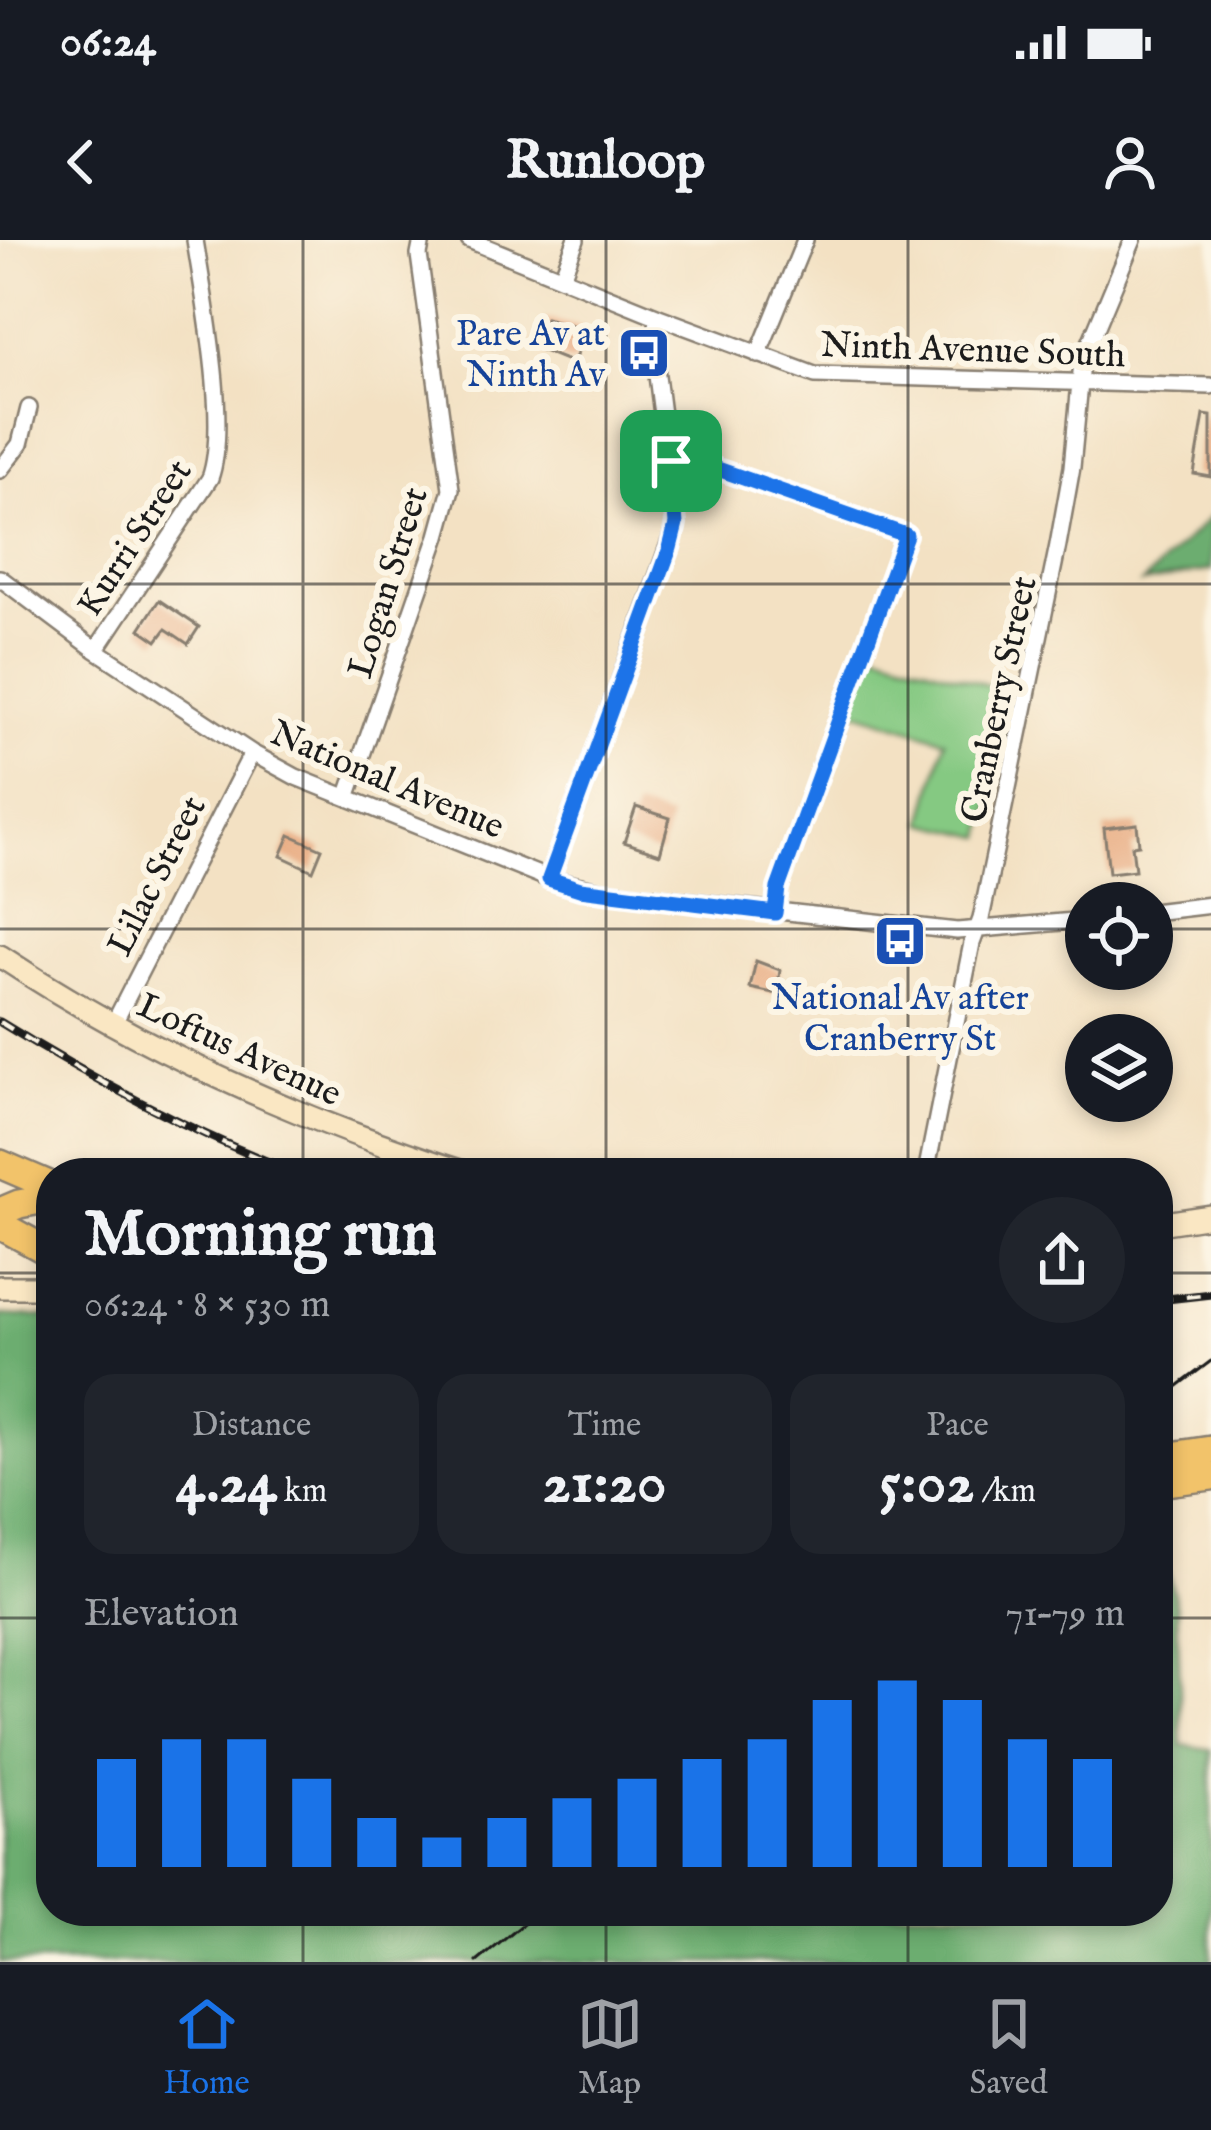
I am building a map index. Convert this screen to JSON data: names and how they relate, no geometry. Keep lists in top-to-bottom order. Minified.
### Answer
{"streets":{"street":["Ninth Avenue South","Kurri Street","Logan Street","Cranberry Street","National Avenue","Lilac Street","Loftus Avenue"]},"crossings":[["Ninth Avenue South","Cranberry Street"],["Kurri Street","National Avenue"],["Logan Street","National Avenue"],["Cranberry Street","National Avenue"],["National Avenue","Lilac Street"],["Lilac Street","Loftus Avenue"]],"places":{"bus stop":["Pare Av at Ninth Av","National Av after Cranberry St"]},"page":{"status":"06:24","header":"Runloop","heading":["Morning run","06:24 · 8 × 530 m"],"stats":[["Distance","4.24 km"],["Time","21:20"],["Pace","5:02 /km"]],"chart":["Elevation","71–79 m"],"tabs":["Home","Map","Saved"]}}
